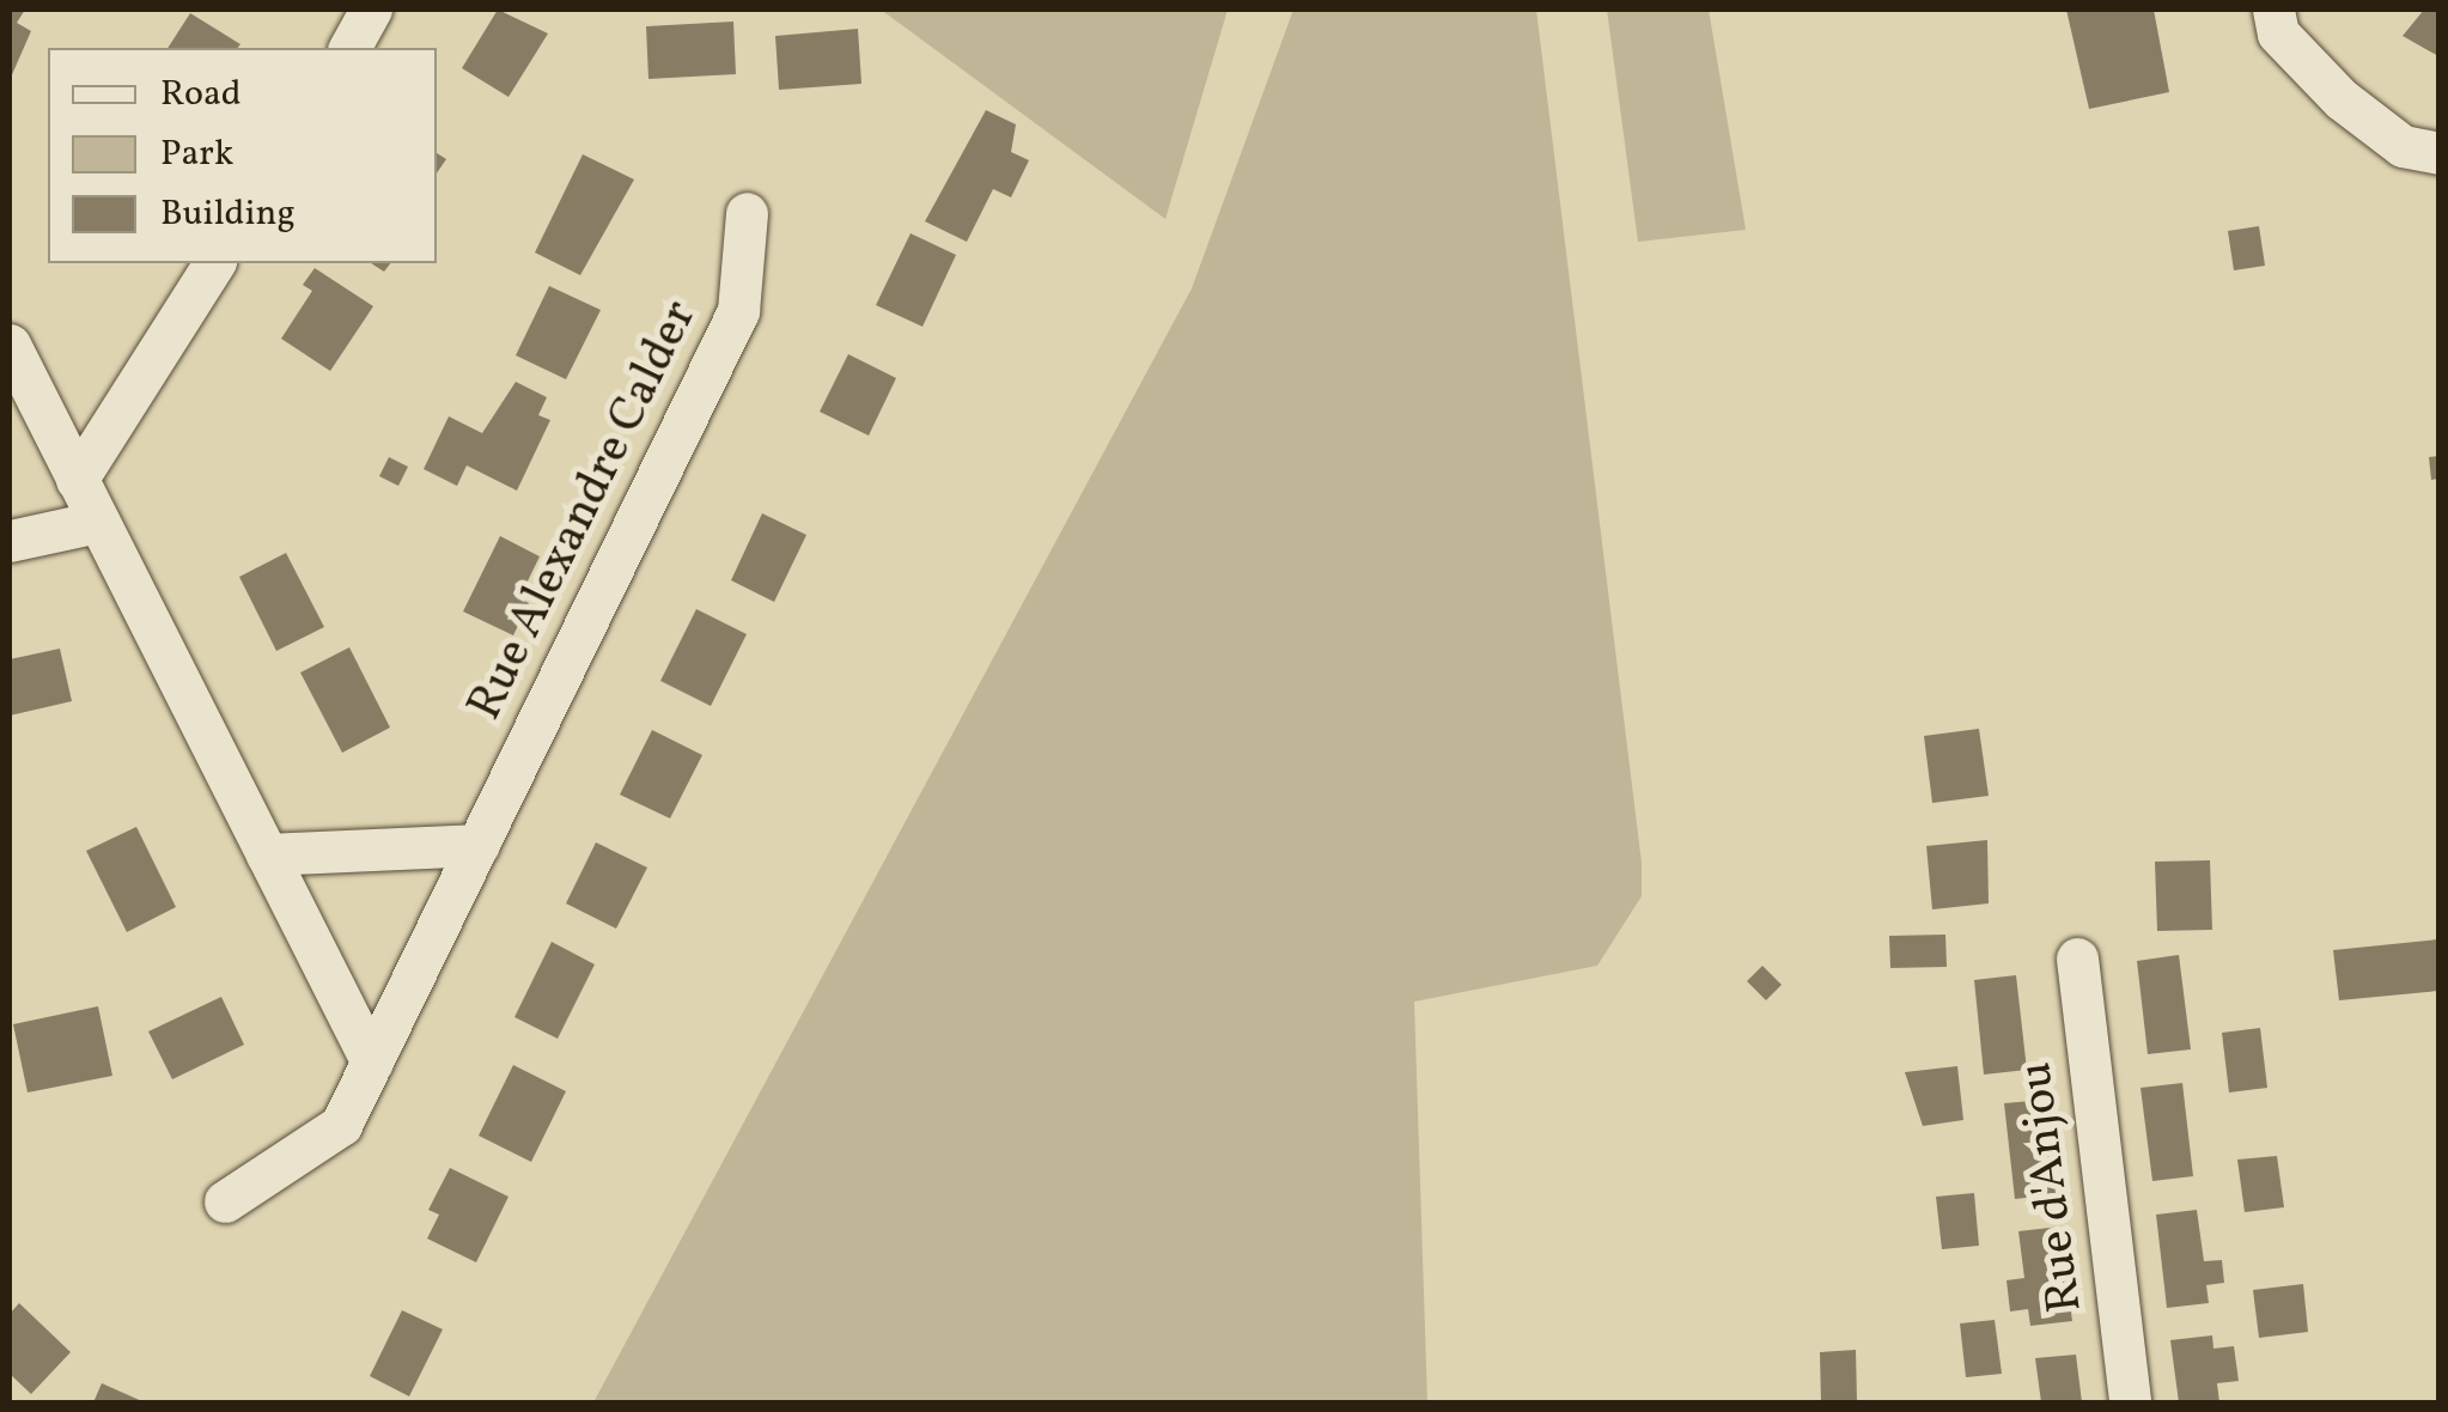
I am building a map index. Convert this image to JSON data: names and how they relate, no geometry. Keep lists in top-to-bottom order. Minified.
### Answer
{"streets":{"street":["Rue Alexandre Calder","Rue d'Anjou"]},"legend":["Road","Park","Building"]}
